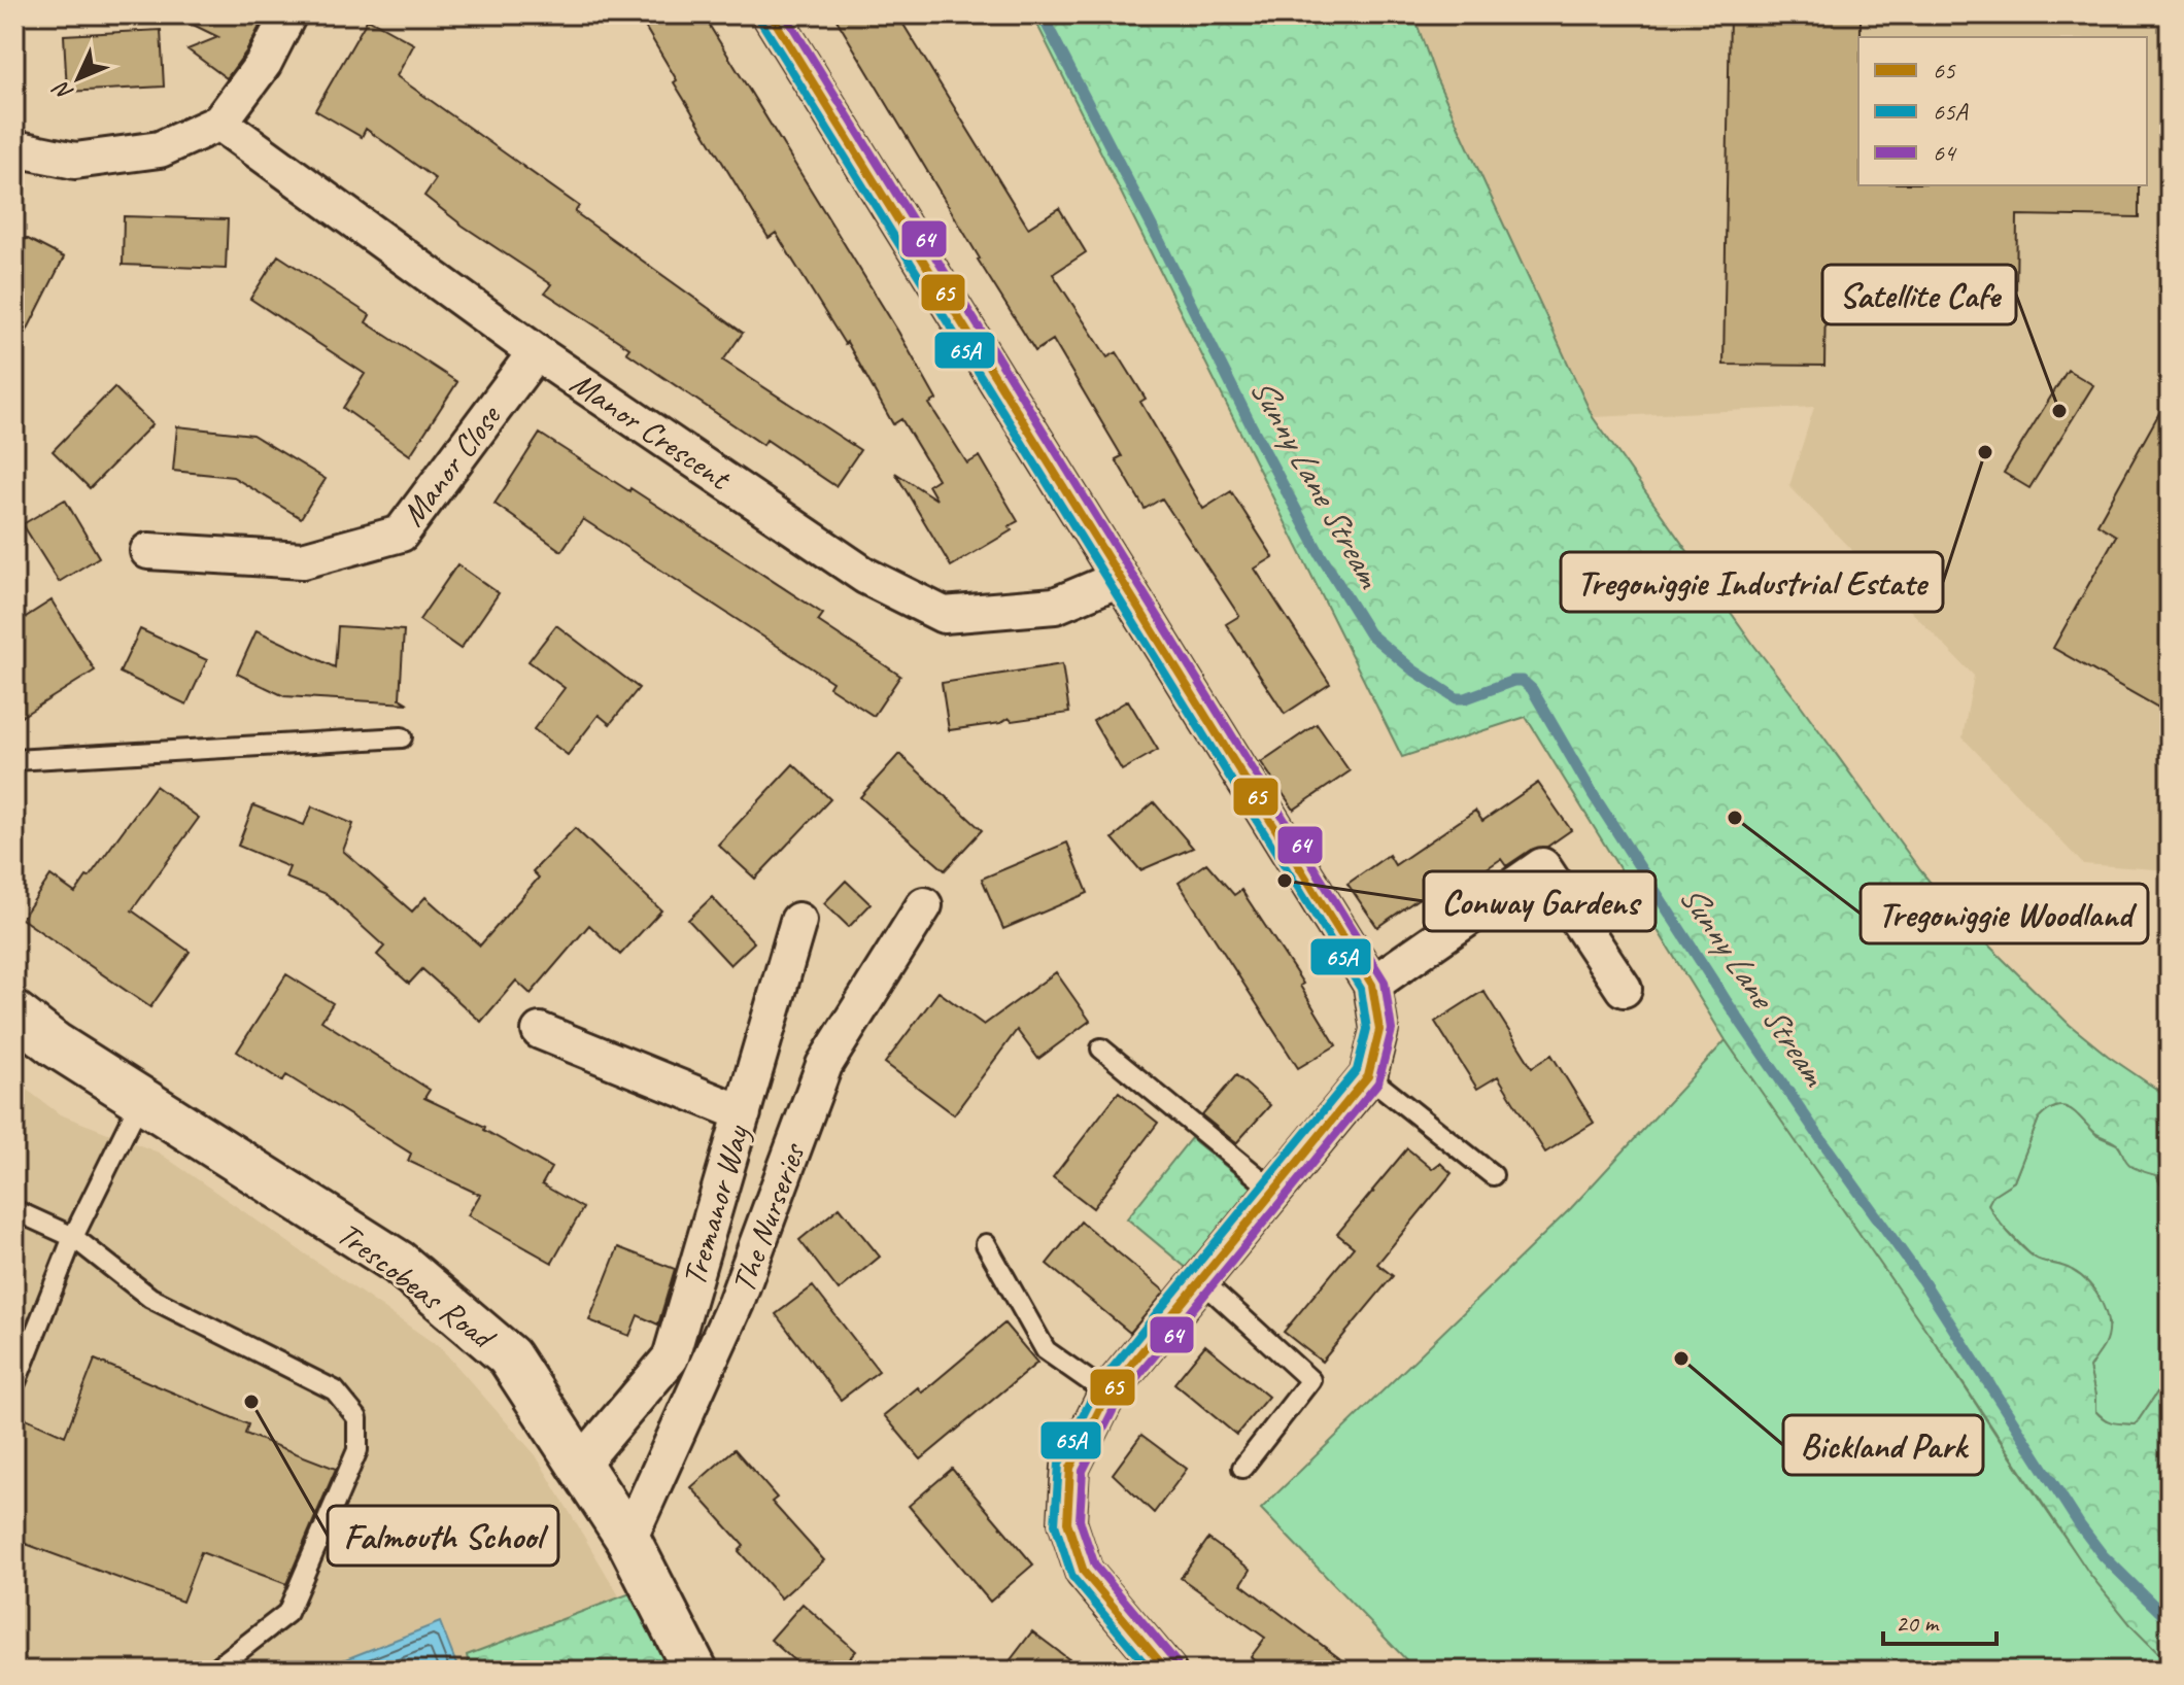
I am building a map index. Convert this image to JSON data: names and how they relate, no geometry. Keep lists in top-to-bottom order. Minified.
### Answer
{"streets":{"street":["Manor Crescent","Manor Close","Tremanor Way","The Nurseries","Trescobeas Road"]},"crossings":[["Manor Crescent","Manor Close"],["Tremanor Way","Trescobeas Road"],["The Nurseries","Trescobeas Road"]],"water":["Sunny Lane Stream"],"places":["Satellite Cafe","Tregoniggie Industrial Estate","Tregoniggie Woodland","Conway Gardens","Bickland Park","Falmouth School"],"lines":["transit line 65","transit line 64","transit line 65A"],"legend":["65","65A","64"],"scale_bar":"20 m","north":"bottom left"}
